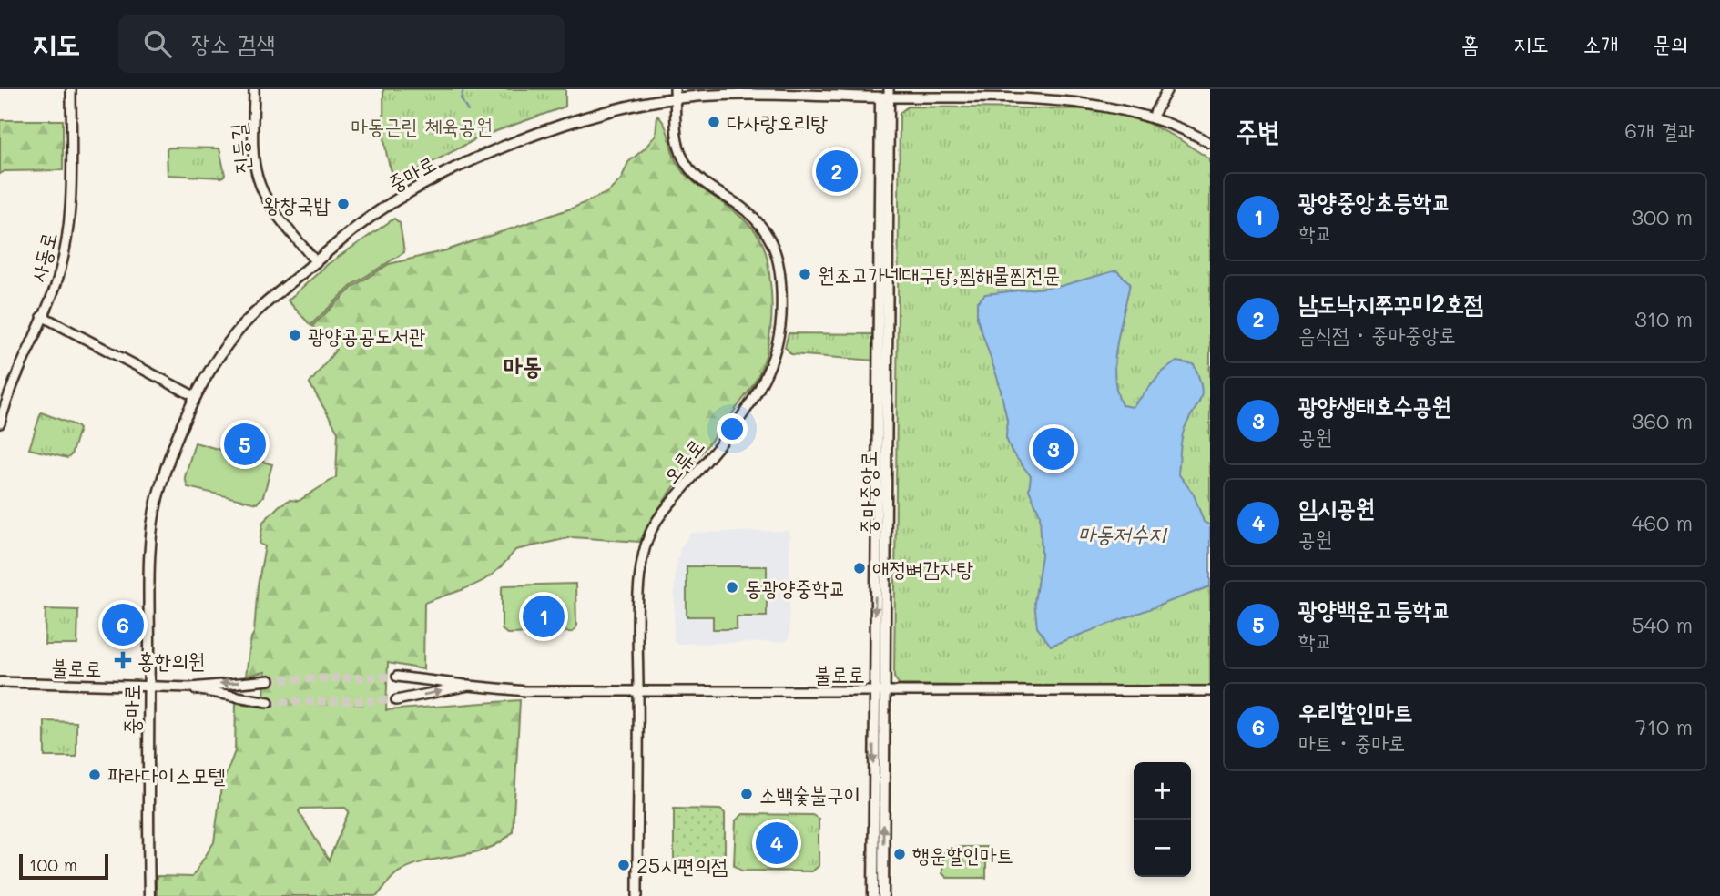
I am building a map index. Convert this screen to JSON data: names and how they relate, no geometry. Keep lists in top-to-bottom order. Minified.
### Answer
{"streets":{"main road":["중마로","중마중앙로"],"street":["진등길","사동로","오류로","불로로"]},"crossings":[["진등길","중마로"],["중마로","오류로"],["중마로","중마중앙로"],["중마로","불로로"],["오류로","불로로"],["중마중앙로","불로로"]],"districts":["마동"],"water":["마동저수지"],"parks":["마동근린 체육공원"],"places":{"other":["다사랑오리탕","왕창국밥","원조고가네대구탕,찜해물찜전문","광양공공도서관","애정뼈감자탕","동광양중학교","파라다이스모텔","소백숯불구이","행운할인마트","25시편의점"],"health":["홍한의원"]},"scale_bar":"100 m","page":{"header":"지도","search":"장소 검색","nav":["홈","지도","소개","문의"],"heading":["주변","6개 결과"],"pins":["2","5","3","1","6","4"],"list":[{"mark":"1","name":"광양중앙초등학교","note":"학교","value":"300 m"},{"mark":"2","name":"남도낙지쭈꾸미2호점","note":"음식점 · 중마중앙로","value":"310 m"},{"mark":"3","name":"광양생태호수공원","note":"공원","value":"360 m"},{"mark":"4","name":"임시공원","note":"공원","value":"460 m"},{"mark":"5","name":"광양백운고등학교","note":"학교","value":"540 m"},{"mark":"6","name":"우리할인마트","note":"마트 · 중마로","value":"710 m"}],"map_buttons":["+","−"],"scale":"100 m"}}
